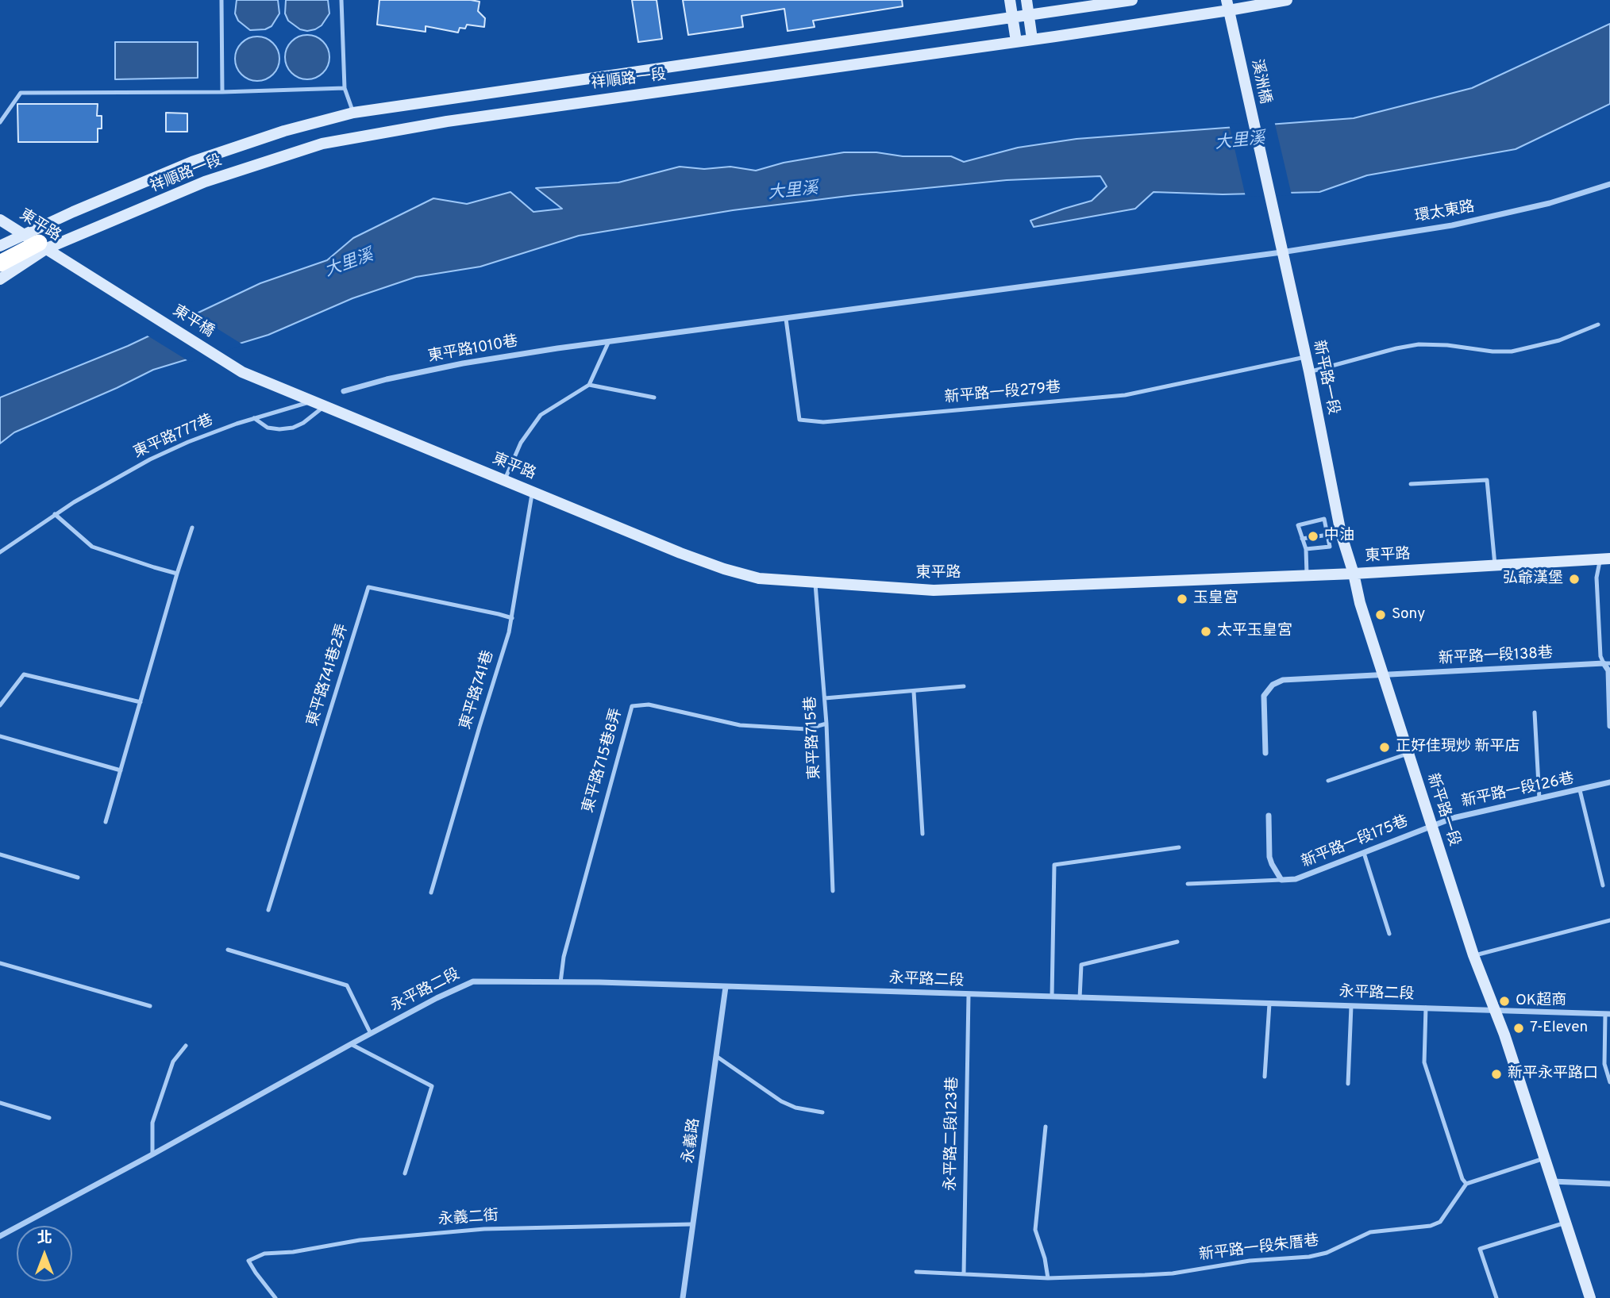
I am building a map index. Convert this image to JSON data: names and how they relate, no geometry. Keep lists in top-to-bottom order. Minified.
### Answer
{"streets":{"street":["祥順路一段","溪洲橋","環太東路","東平路","東平橋","東平路1010巷","新平路一段","新平路一段138巷","新平路一段126巷","新平路一段175巷","永平路二段","永義路"],"lane":["新平路一段279巷","東平路777巷","東平路741巷2弄","東平路741巷","東平路715巷","東平路715巷8弄","永平路二段123巷","永義二街","新平路一段朱厝巷"]},"crossings":[["祥順路一段","溪洲橋"],["祥順路一段","東平路"],["溪洲橋","新平路一段"],["環太東路","東平路1010巷"],["環太東路","新平路一段"],["環太東路","新平路一段279巷"],["東平路","東平橋"],["東平路","新平路一段"],["東平路","東平路777巷"],["東平路","新平路一段138巷"],["東平路","東平路741巷"],["東平路","東平路715巷"],["東平橋","東平路777巷"],["東平路1010巷","新平路一段279巷"],["新平路一段","新平路一段279巷"],["新平路一段","新平路一段138巷"],["新平路一段","新平路一段126巷"],["新平路一段","新平路一段175巷"],["新平路一段","永平路二段"],["東平路741巷2弄","東平路741巷"],["東平路715巷","東平路715巷8弄"],["東平路715巷8弄","永平路二段"],["新平路一段126巷","新平路一段175巷"],["永平路二段","永平路二段123巷"],["永平路二段","永義路"],["永平路二段123巷","新平路一段朱厝巷"],["永義路","永義二街"]],"water":["大里溪"],"places":["中油","弘爺漢堡","玉皇宮","Sony","太平玉皇宮","正好佳現炒 新平店","OK超商","7-Eleven","新平永平路口"],"north":"top"}
